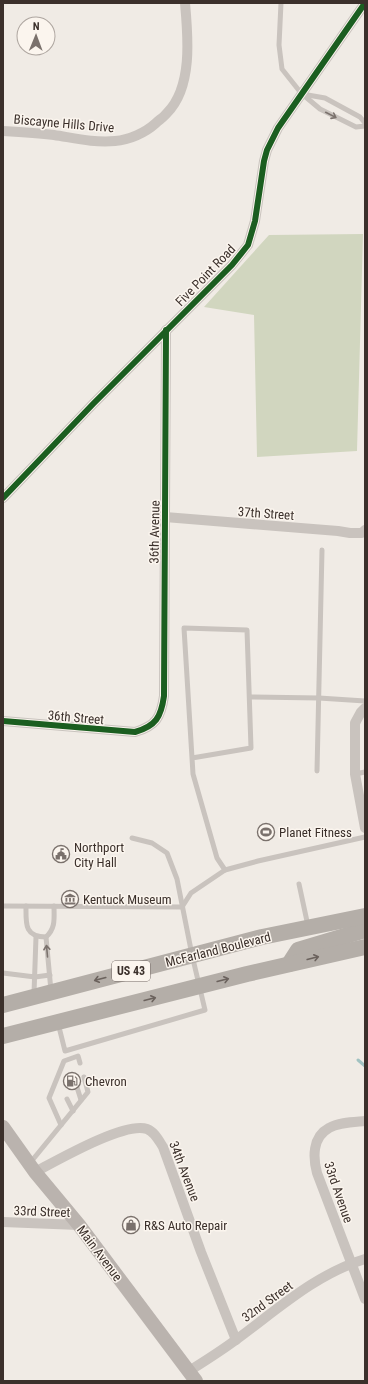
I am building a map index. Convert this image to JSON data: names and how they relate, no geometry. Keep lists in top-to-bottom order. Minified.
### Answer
{"streets":{"highway":["McFarland Boulevard","US 43"],"main road":["Main Avenue"],"street":["Biscayne Hills Drive","Five Point Road","37th Street","36th Avenue","36th Street","34th Avenue","33rd Avenue","33rd Street","32nd Street"]},"crossings":[["Five Point Road","36th Avenue"],["37th Street","36th Avenue"],["36th Avenue","36th Street"],["34th Avenue","Main Avenue"],["34th Avenue","32nd Street"],["33rd Avenue","32nd Street"],["33rd Street","Main Avenue"],["Main Avenue","32nd Street"]],"places":{"sports":["Planet Fitness"],"public building":["Northport City Hall"],"museum":["Kentuck Museum"],"fuel station":["Chevron"],"shop":["R&S Auto Repair"]},"north":"top"}
